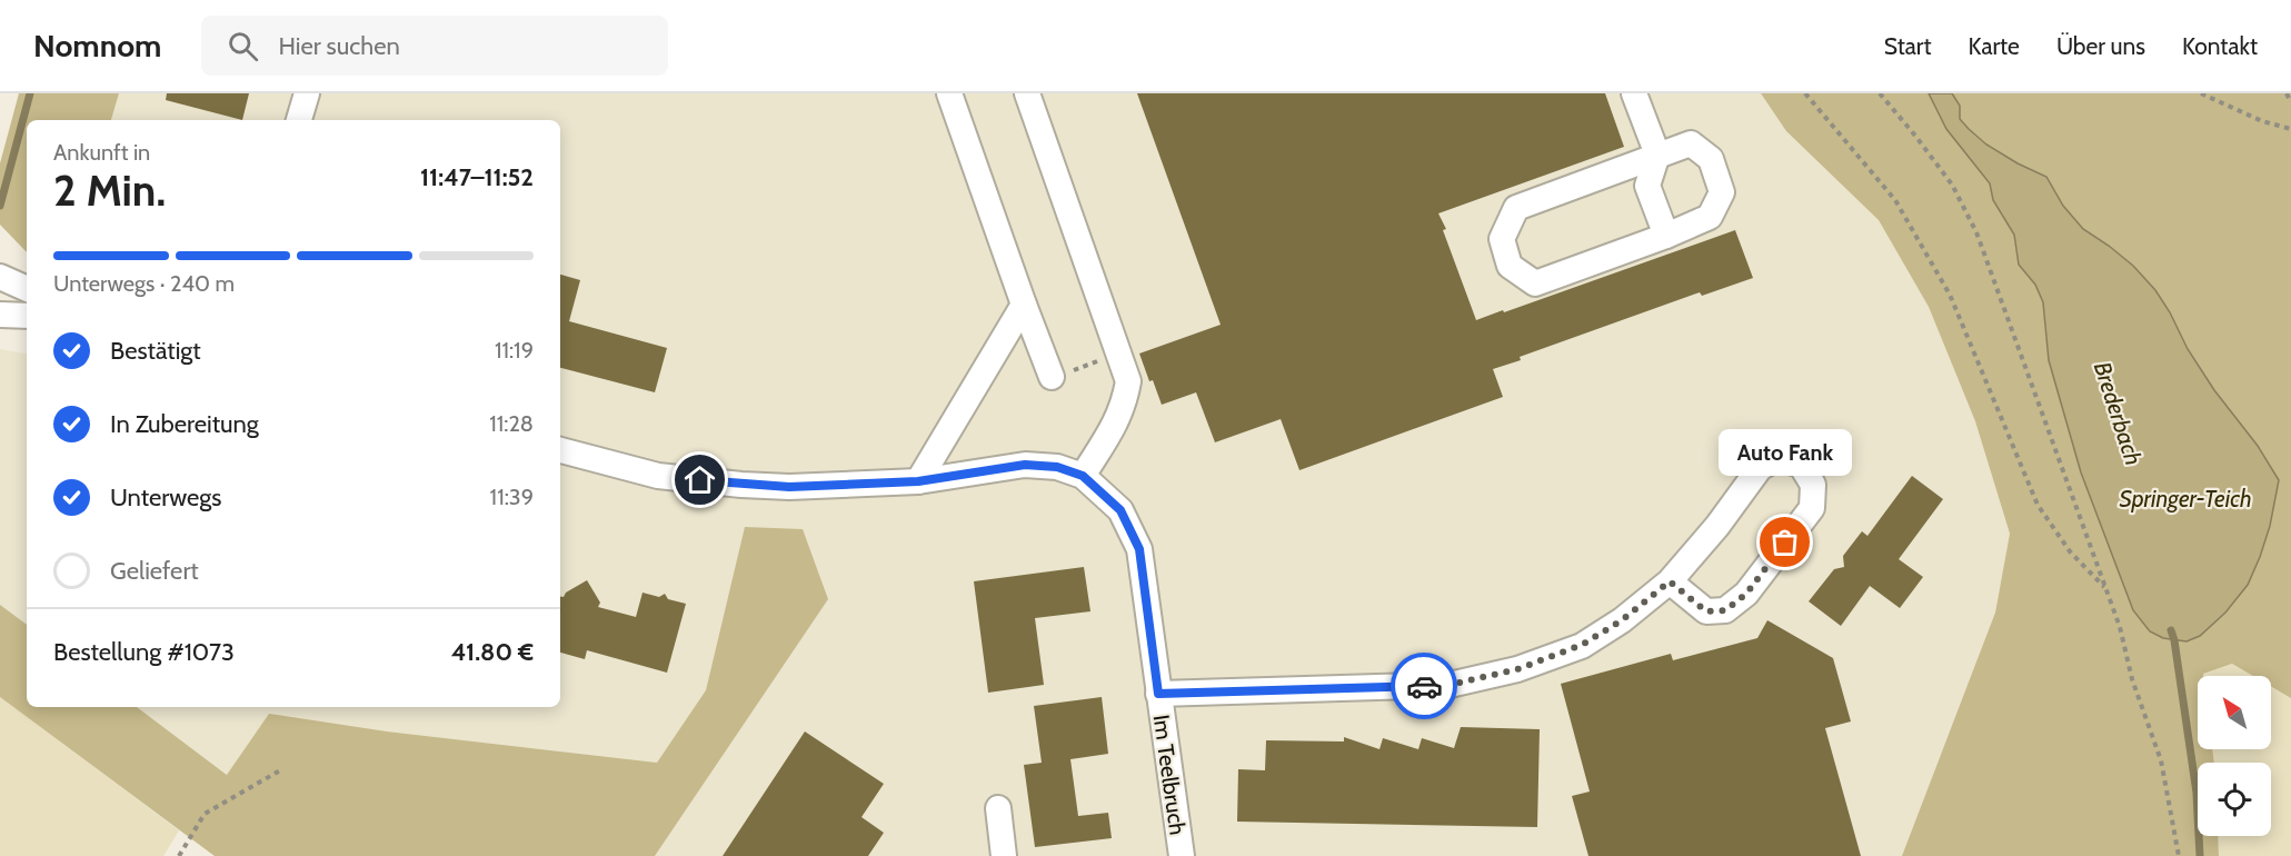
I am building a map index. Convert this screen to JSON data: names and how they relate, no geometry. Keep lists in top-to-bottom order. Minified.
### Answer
{"streets":{"street":["Im Teelbruch"]},"water":["Brederbach","Springer-Teich"],"places":["Auto Fank"],"north":"top left","page":{"header":"Nomnom","search":"Hier suchen","nav":["Start","Karte","Über uns","Kontakt"],"heading":["2 Min.","Ankunft in","11:47–11:52"],"panel":["Bestellung #1073","41.80 €"],"bar":"Unterwegs · 240 m","list":[["Bestätigt","11:19"],["In Zubereitung","11:28"],["Unterwegs","11:39"],"Geliefert"],"bubble":"Auto Fank"}}
